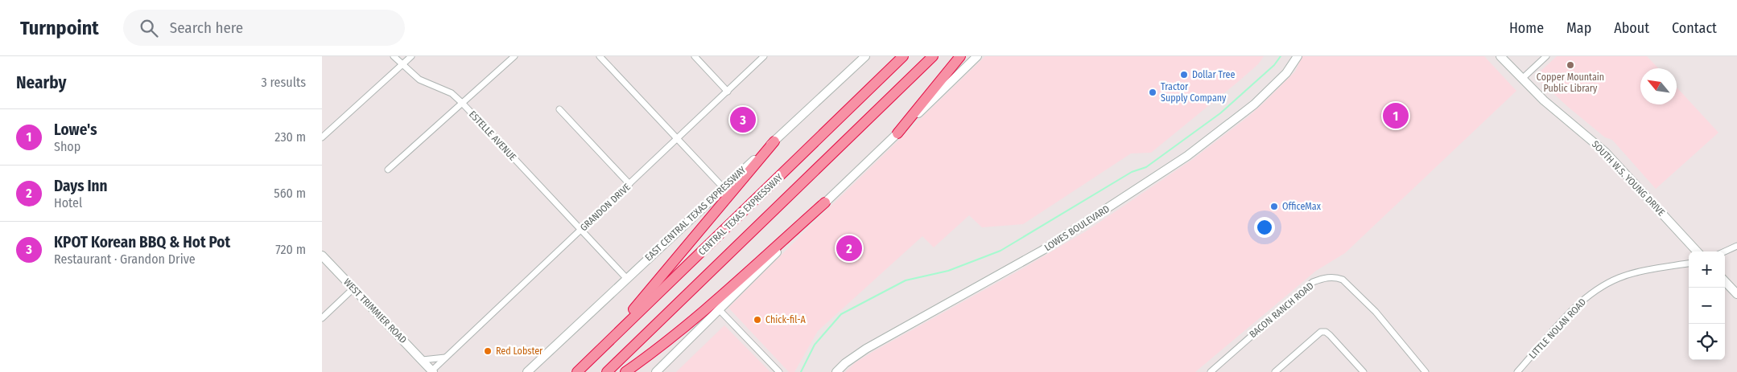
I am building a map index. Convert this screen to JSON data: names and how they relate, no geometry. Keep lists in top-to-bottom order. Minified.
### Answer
{"streets":{"highway":["CENTRAL TEXAS EXPRESSWAY"],"main road":["SOUTH W.S. YOUNG DRIVE","EAST CENTRAL TEXAS EXPRESSWAY","LOWES BOULEVARD","WEST TRIMMIER ROAD"],"street":["ESTELLE AVENUE","GRANDON DRIVE","BACON RANCH ROAD","LITTLE NOLAN ROAD"]},"crossings":[["ESTELLE AVENUE","GRANDON DRIVE"],["ESTELLE AVENUE","EAST CENTRAL TEXAS EXPRESSWAY"],["GRANDON DRIVE","WEST TRIMMIER ROAD"]],"places":["Copper Mountain Public Library","Dollar Tree","Tractor Supply Company","OfficeMax","Chick-fil-A","Red Lobster"],"north":"top left","page":{"header":"Turnpoint","search":"Search here","nav":["Home","Map","About","Contact"],"heading":["Nearby","3 results"],"pins":["1","3","2"],"list":[{"mark":"1","name":"Lowe's","note":"Shop","value":"230 m"},{"mark":"2","name":"Days Inn","note":"Hotel","value":"560 m"},{"mark":"3","name":"KPOT Korean BBQ & Hot Pot","note":"Restaurant · Grandon Drive","value":"720 m"}],"map_buttons":["+","−"]}}
